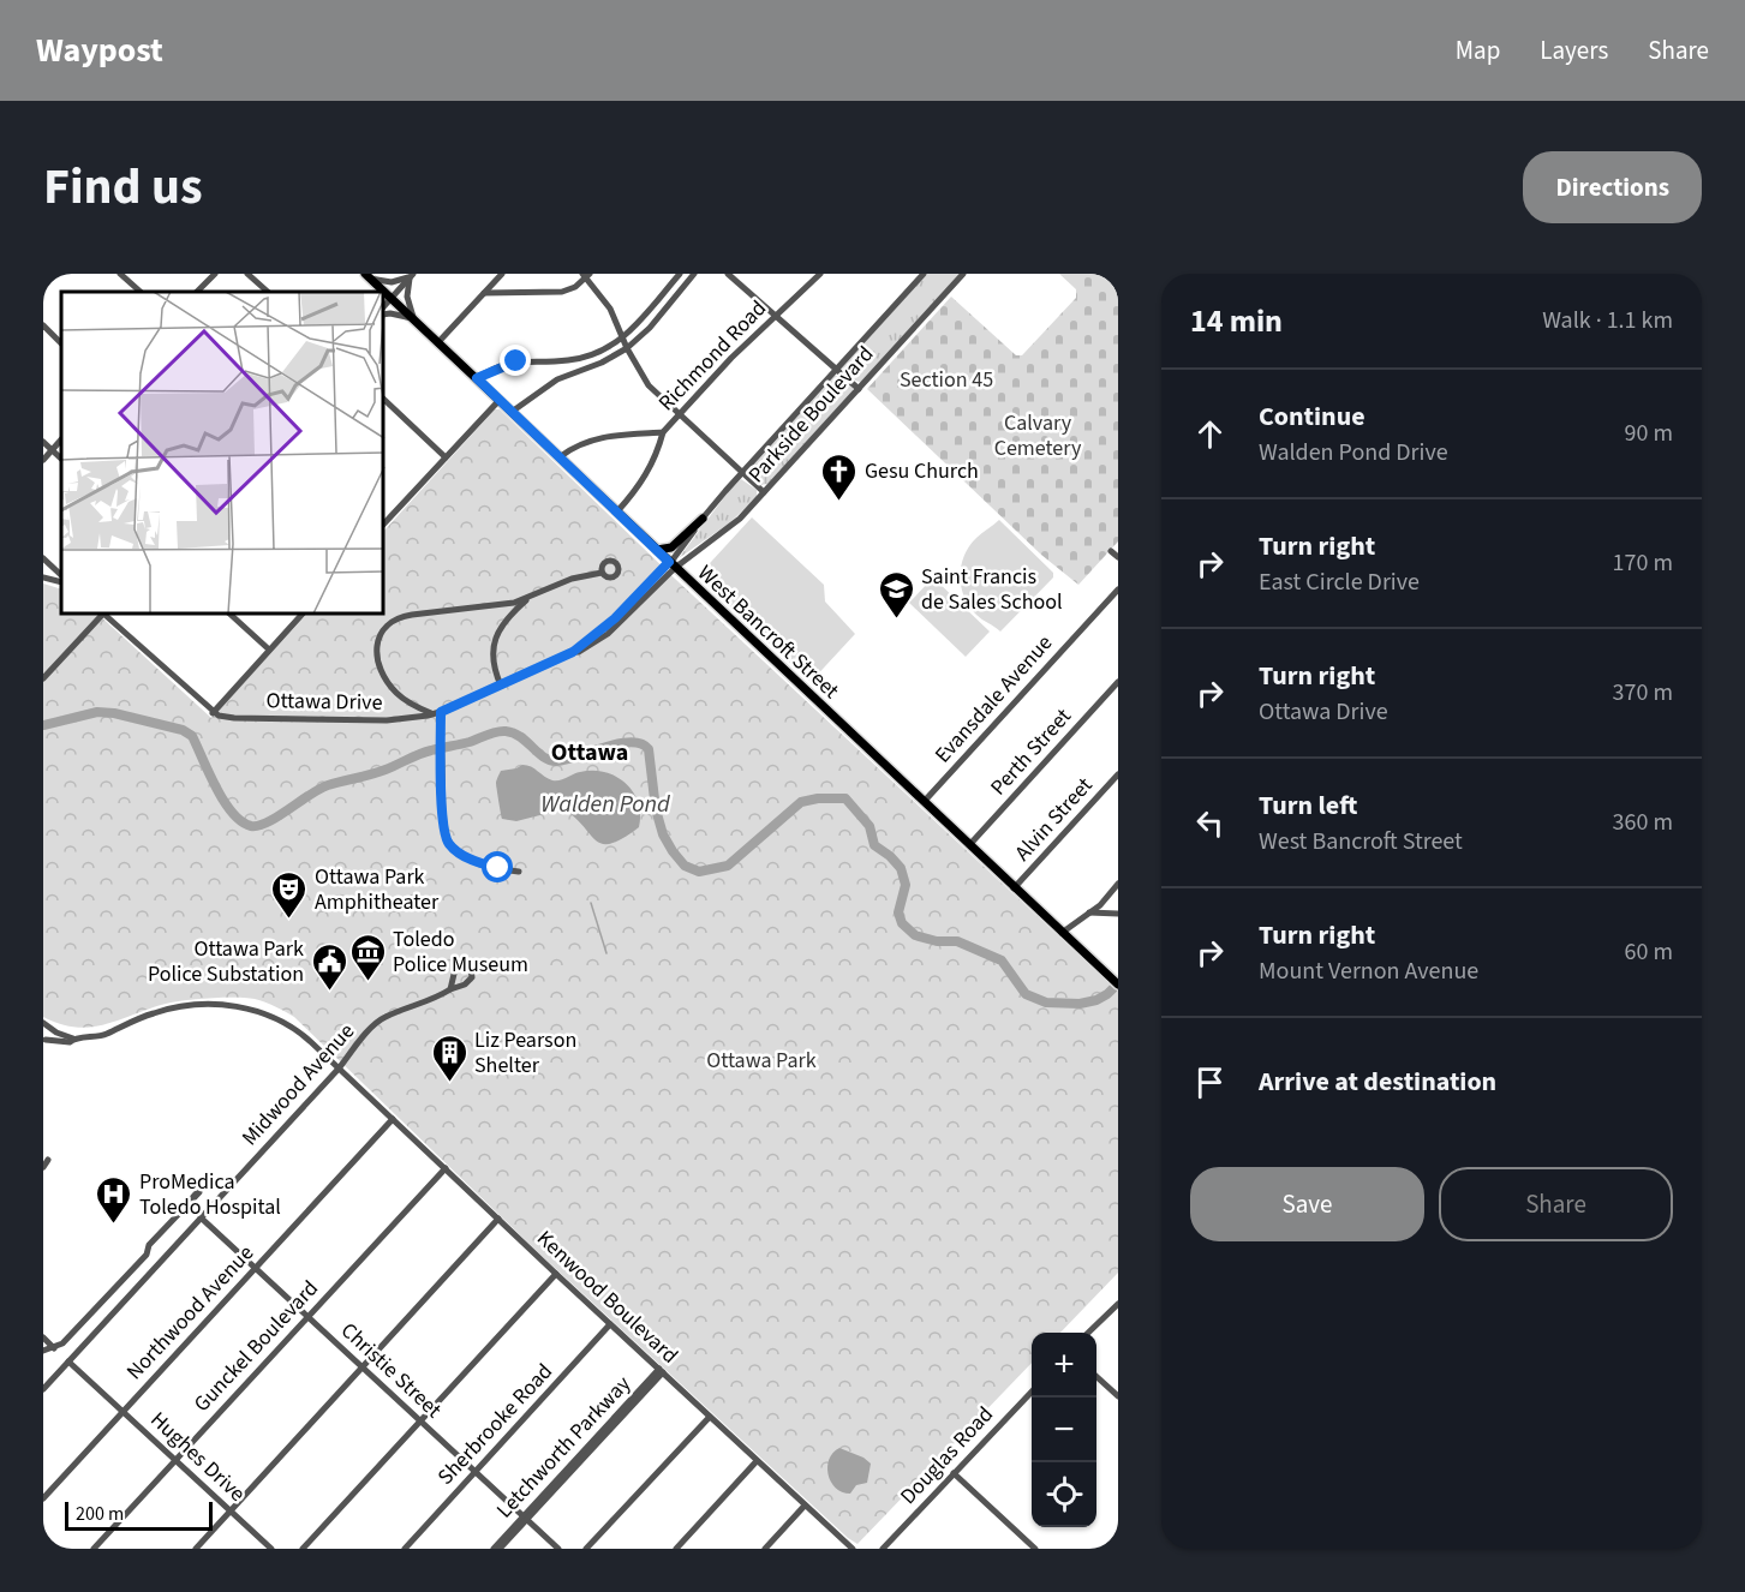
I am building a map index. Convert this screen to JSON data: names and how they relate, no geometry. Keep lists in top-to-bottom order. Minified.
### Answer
{"streets":{"main road":["West Bancroft Street"],"street":["Richmond Road","Parkside Boulevard","Evansdale Avenue","Ottawa Drive","Perth Street","Alvin Street","Midwood Avenue","Kenwood Boulevard","Northwood Avenue","Gunckel Boulevard","Christie Street","Sherbrooke Road","Letchworth Parkway","Douglas Road","Hughes Drive"]},"crossings":[["Richmond Road","West Bancroft Street"],["Parkside Boulevard","West Bancroft Street"],["Parkside Boulevard","Ottawa Drive"],["West Bancroft Street","Evansdale Avenue"],["West Bancroft Street","Ottawa Drive"],["West Bancroft Street","Perth Street"],["West Bancroft Street","Alvin Street"],["Midwood Avenue","Kenwood Boulevard"],["Midwood Avenue","Christie Street"],["Midwood Avenue","Hughes Drive"],["Kenwood Boulevard","Northwood Avenue"],["Kenwood Boulevard","Gunckel Boulevard"],["Kenwood Boulevard","Sherbrooke Road"],["Kenwood Boulevard","Letchworth Parkway"],["Northwood Avenue","Christie Street"],["Northwood Avenue","Hughes Drive"],["Gunckel Boulevard","Christie Street"],["Gunckel Boulevard","Hughes Drive"],["Christie Street","Sherbrooke Road"],["Christie Street","Letchworth Parkway"]],"districts":["Ottawa"],"water":["Walden Pond"],"parks":["Section 45","Calvary Cemetery","Ottawa Park"],"places":{"church":["Gesu Church"],"school or university":["Saint Francis de Sales School"],"theatre":["Ottawa Park Amphitheater"],"museum":["Toledo Police Museum"],"public building":["Ottawa Park Police Substation"],"building":["Liz Pearson Shelter"],"hospital":["ProMedica Toledo Hospital"]},"scale_bar":"200 m","page":{"header":"Waypost","nav":["Map","Layers","Share"],"title":"Find us","buttons":["Directions",["Save","Share"]],"heading":["14 min","Walk · 1.1 km"],"list":[["Continue","Walden Pond Drive","90 m"],["Turn right","East Circle Drive","170 m"],["Turn right","Ottawa Drive","370 m"],["Turn left","West Bancroft Street","360 m"],["Turn right","Mount Vernon Avenue","60 m"],"Arrive at destination"],"map_buttons":["+","−"],"scale":"200 m"}}
